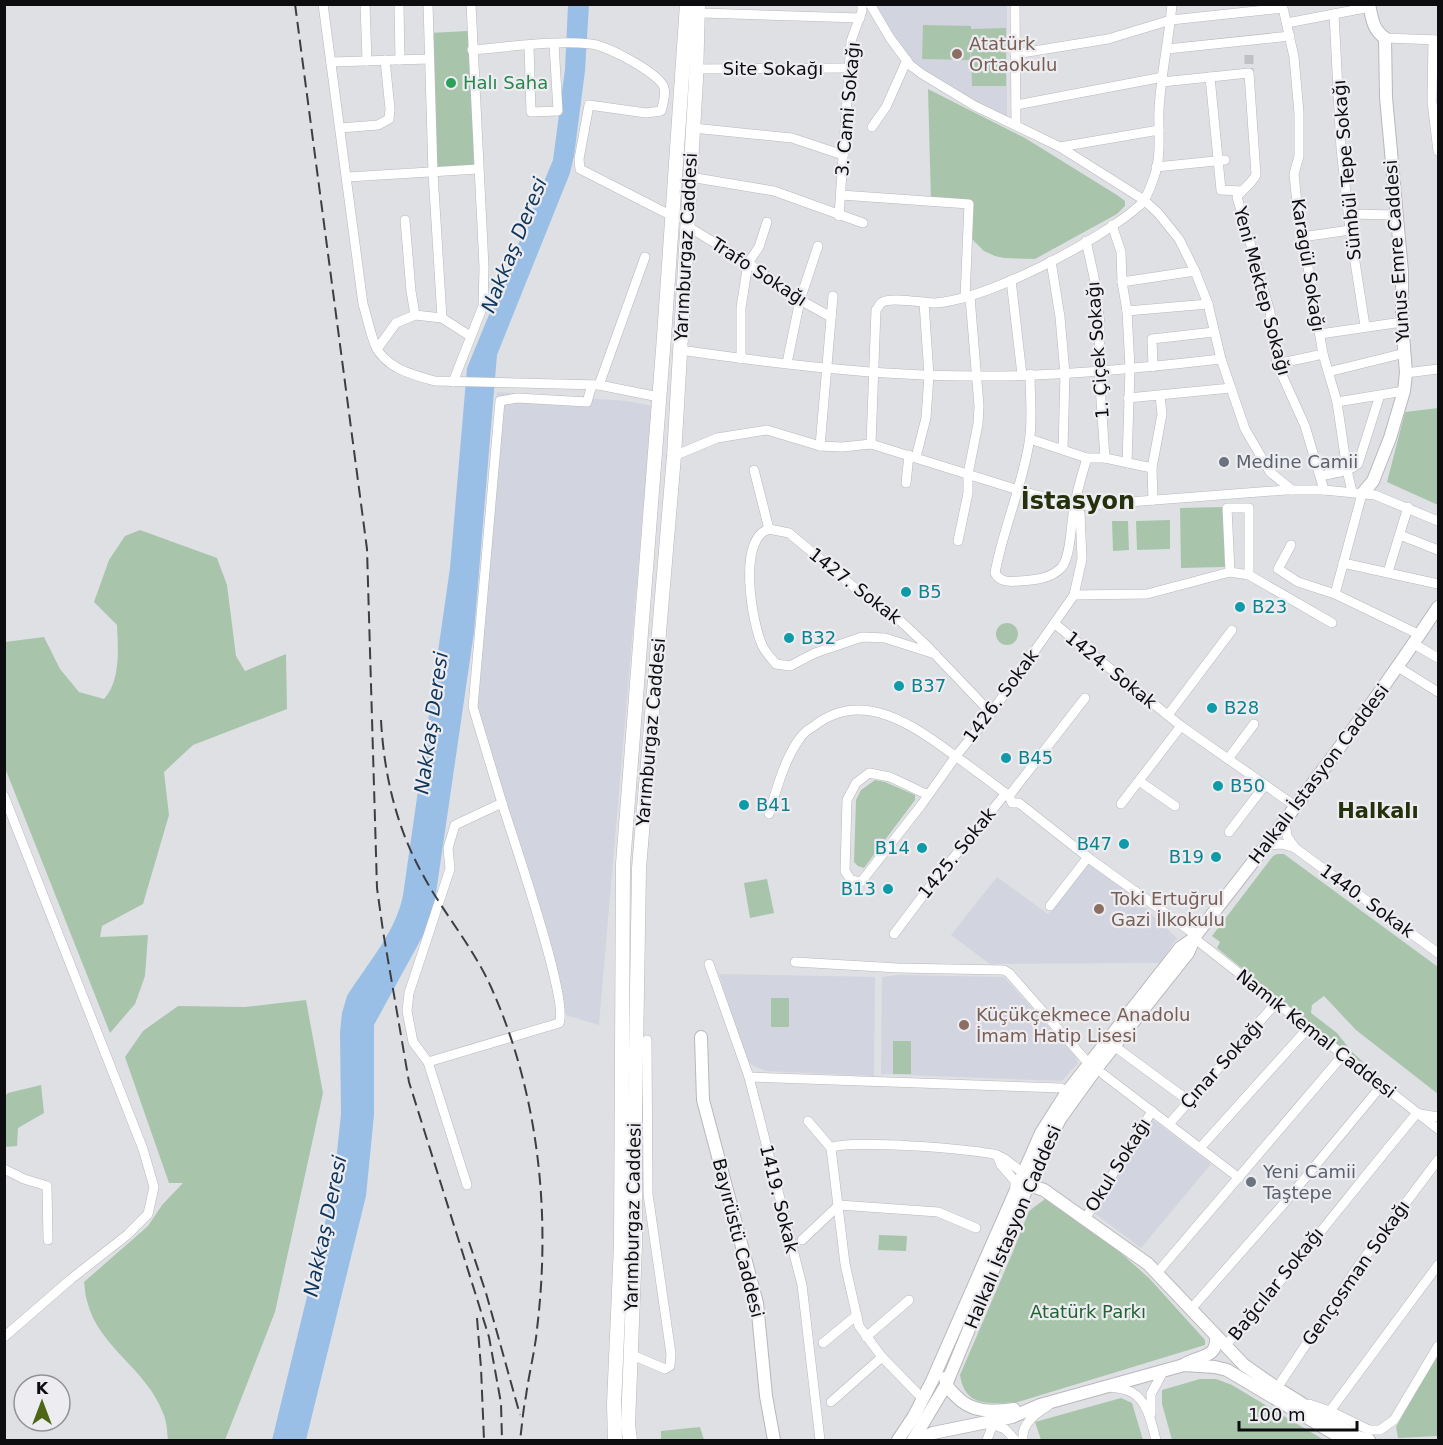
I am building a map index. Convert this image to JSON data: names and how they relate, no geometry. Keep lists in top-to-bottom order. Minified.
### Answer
{"streets":{"main road":["Yarımburgaz Caddesi","Yunus Emre Caddesi","Halkalı İstasyon Caddesi","Bayırüstü Caddesi"],"street":["Site Sokağı","3. Cami Sokağı","Sümbül Tepe Sokağı","Karagül Sokağı","Trafo Sokağı","Yeni Mektep Sokağı","1. Çiçek Sokağı","1427. Sokak","1424. Sokak","1426. Sokak","1425. Sokak","1440. Sokak","Namık Kemal Caddesi","Çınar Sokağı","Okul Sokağı","1419. Sokak","Gençosman Sokağı","Bağcılar Sokağı"]},"crossings":[["Site Sokağı","3. Cami Sokağı"],["Site Sokağı","Yarımburgaz Caddesi"],["Yarımburgaz Caddesi","Trafo Sokağı"],["Yunus Emre Caddesi","Karagül Sokağı"],["1427. Sokak","1426. Sokak"],["1424. Sokak","1426. Sokak"],["1424. Sokak","Halkalı İstasyon Caddesi"],["1426. Sokak","1425. Sokak"],["Halkalı İstasyon Caddesi","1425. Sokak"],["Halkalı İstasyon Caddesi","Namık Kemal Caddesi"],["1425. Sokak","Namık Kemal Caddesi"],["Namık Kemal Caddesi","Çınar Sokağı"],["Namık Kemal Caddesi","Bağcılar Sokağı"]],"districts":["İstasyon","Halkalı"],"water":["Nakkaş Deresi"],"parks":["Atatürk Parkı"],"places":["Atatürk Ortaokulu","Halı Saha","Medine Camii","B5","B23","B32","B37","B28","B45","B50","B41","B47","B14","B19","B13","Toki Ertuğrul Gazi İlkokulu","Küçükçekmece Anadolu İmam Hatip Lisesi","Yeni Camii Taştepe"],"scale_bar":"100 m","north":"top"}
